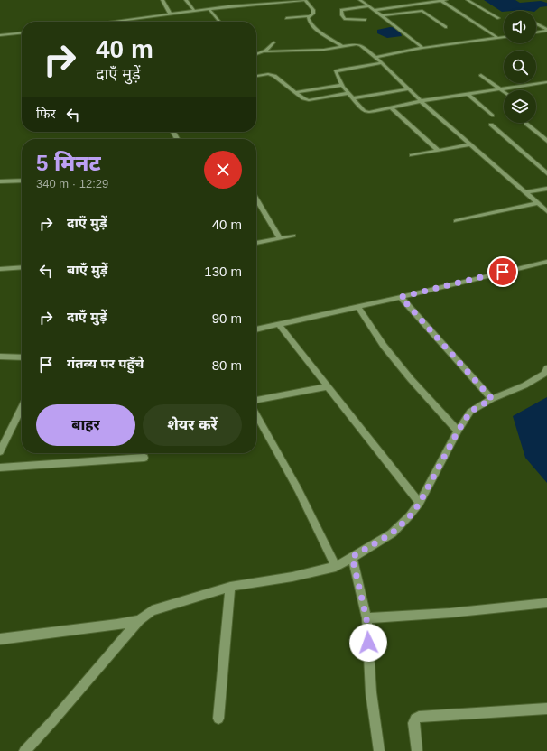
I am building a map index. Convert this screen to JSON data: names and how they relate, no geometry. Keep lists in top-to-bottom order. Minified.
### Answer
{"page":{"turn":["40 m","दाएँ मुड़ें"],"then":"फिर","heading":["5 मिनट","340 m · 12:29"],"list":[{"name":"दाएँ मुड़ें","value":"40 m"},{"name":"बाएँ मुड़ें","value":"130 m"},{"name":"दाएँ मुड़ें","value":"90 m"},{"name":"गंतव्य पर पहुँचे","value":"80 m"}],"buttons":["बाहर","शेयर करें"]}}
